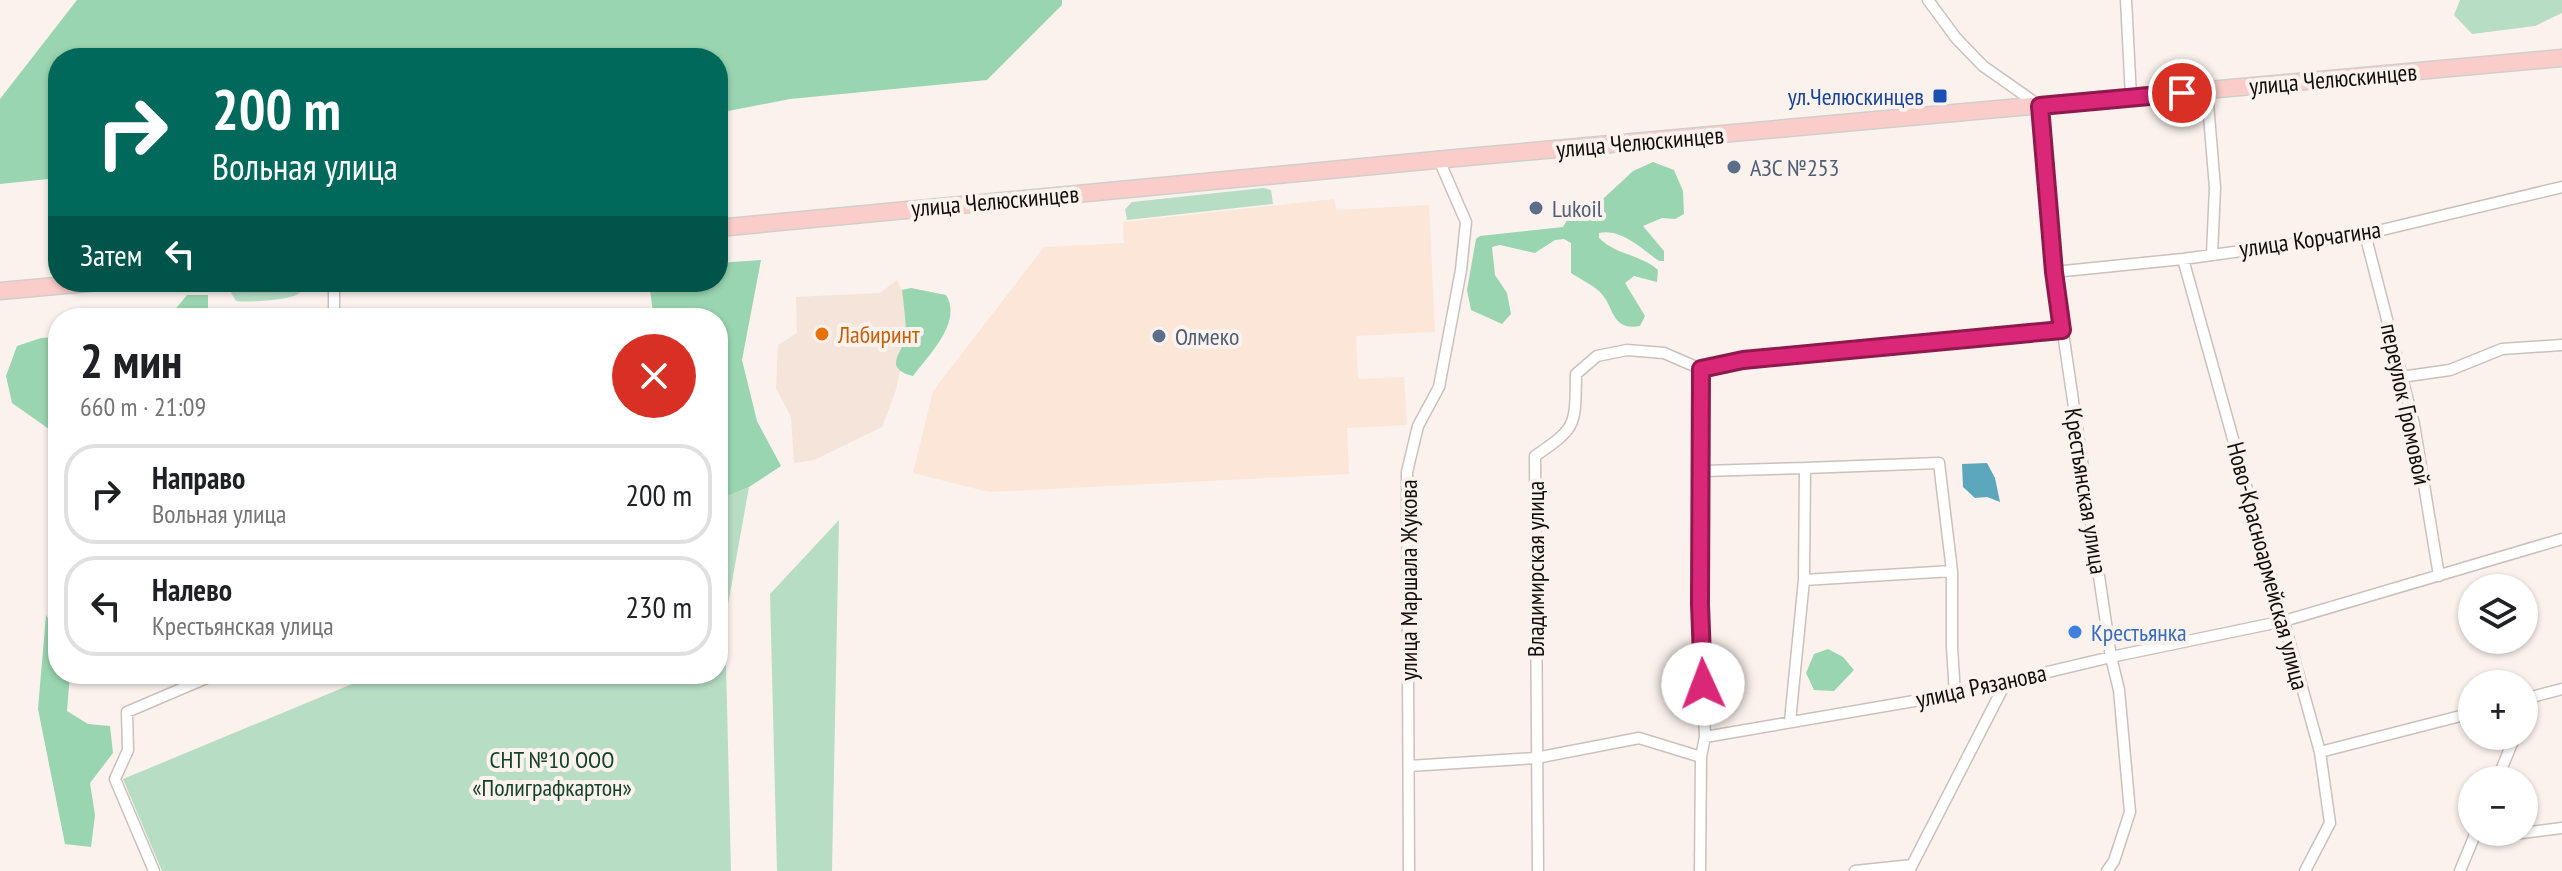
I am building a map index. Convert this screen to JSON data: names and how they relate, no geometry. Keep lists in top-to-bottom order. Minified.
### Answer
{"streets":{"main road":["улица Челюскинцев"],"street":["улица Корчагина","переулок Громовой","Крестьянская улица","Ново-Красноармейская улица","Владимирская улица","улица Маршала Жукова","улица Рязанова"]},"crossings":[["улица Челюскинцев","Крестьянская улица"],["улица Челюскинцев","улица Маршала Жукова"],["улица Корчагина","переулок Громовой"],["улица Корчагина","Крестьянская улица"],["улица Корчагина","Ново-Красноармейская улица"],["переулок Громовой","улица Рязанова"],["Крестьянская улица","улица Рязанова"],["Ново-Красноармейская улица","улица Рязанова"]],"parks":["СНТ №10 ООО «Полиграфкартон»"],"places":{"transit":["ул.Челюскинцев"],"other":["АЗС №253","Lukoil","Лабиринт","Олмеко","Крестьянка"]},"page":{"turn":["200 m","Вольная улица"],"then":"Затем","heading":["2 мин","660 m · 21:09"],"list":[{"name":"Направо","note":"Вольная улица","value":"200 m"},{"name":"Налево","note":"Крестьянская улица","value":"230 m"}],"map_buttons":["+","−"]}}
